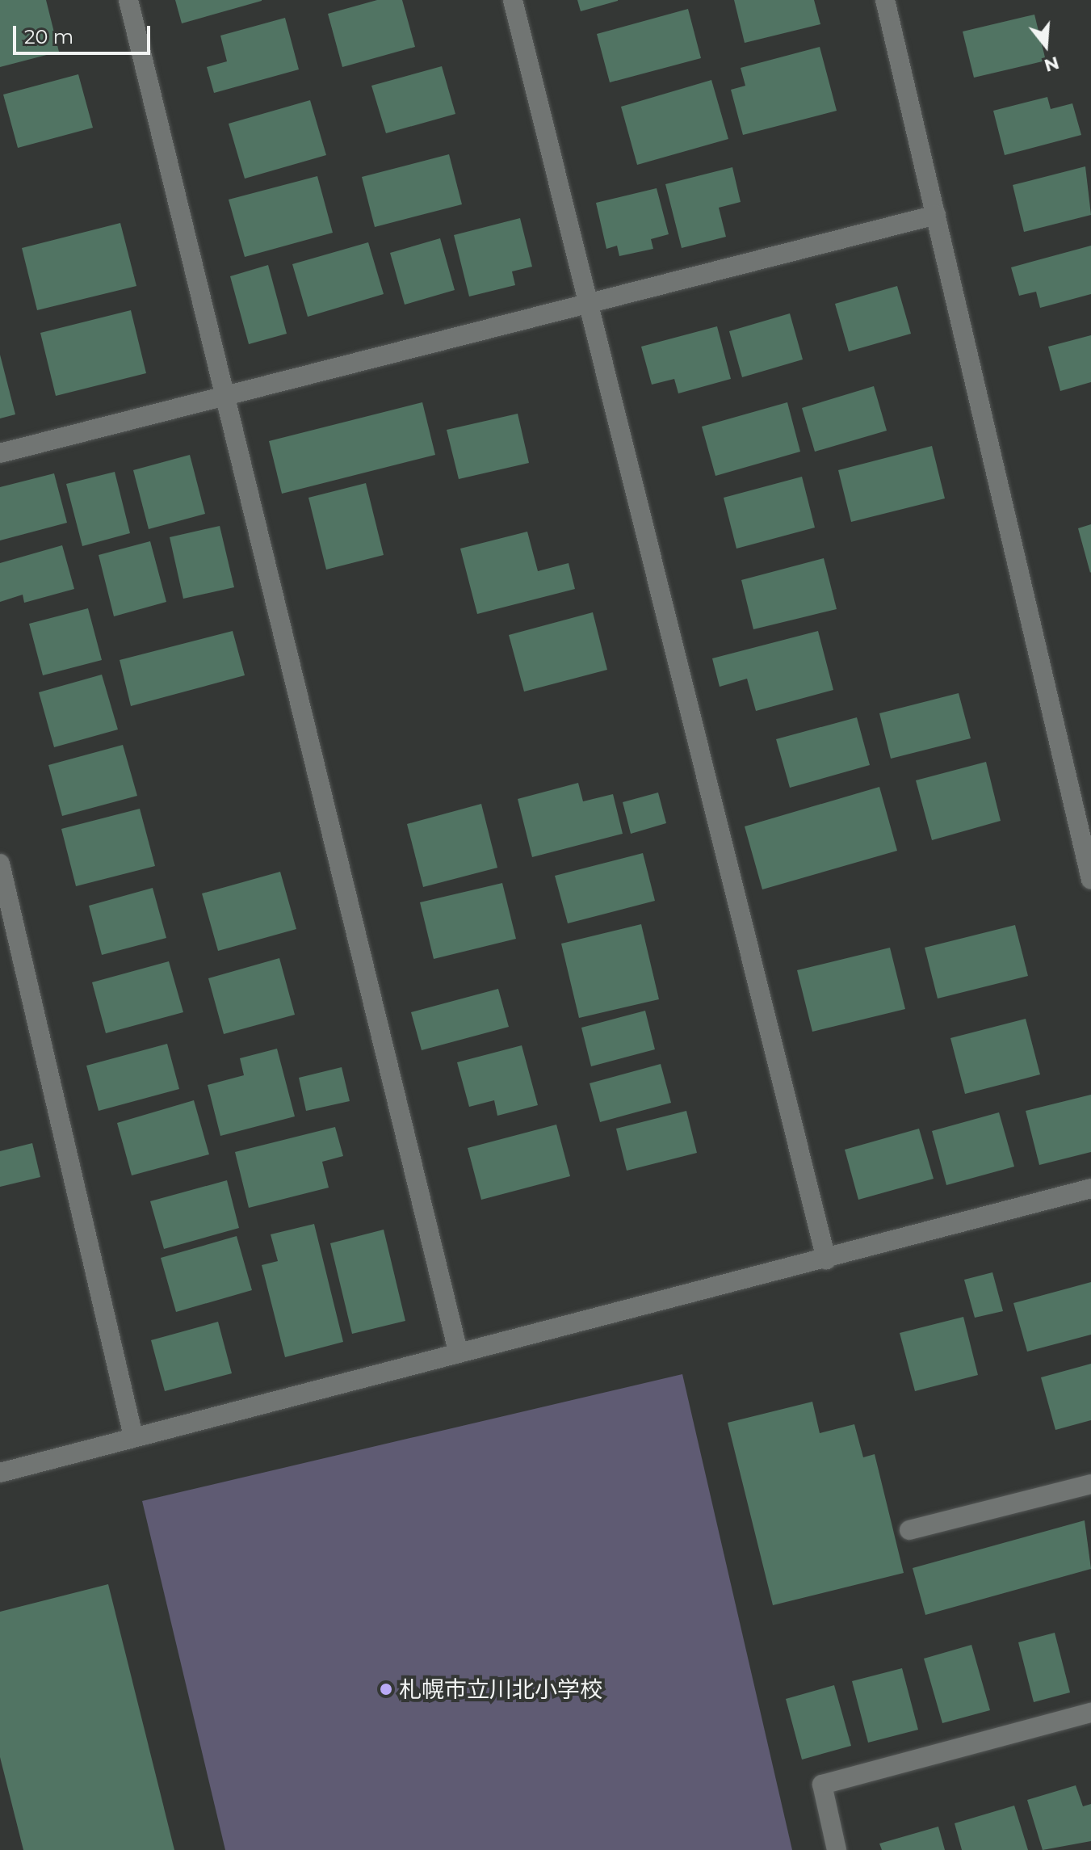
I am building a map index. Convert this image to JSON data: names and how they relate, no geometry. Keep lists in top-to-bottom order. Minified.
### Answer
{"places":["札幌市立川北小学校"],"scale_bar":"20 m","north":"bottom"}
